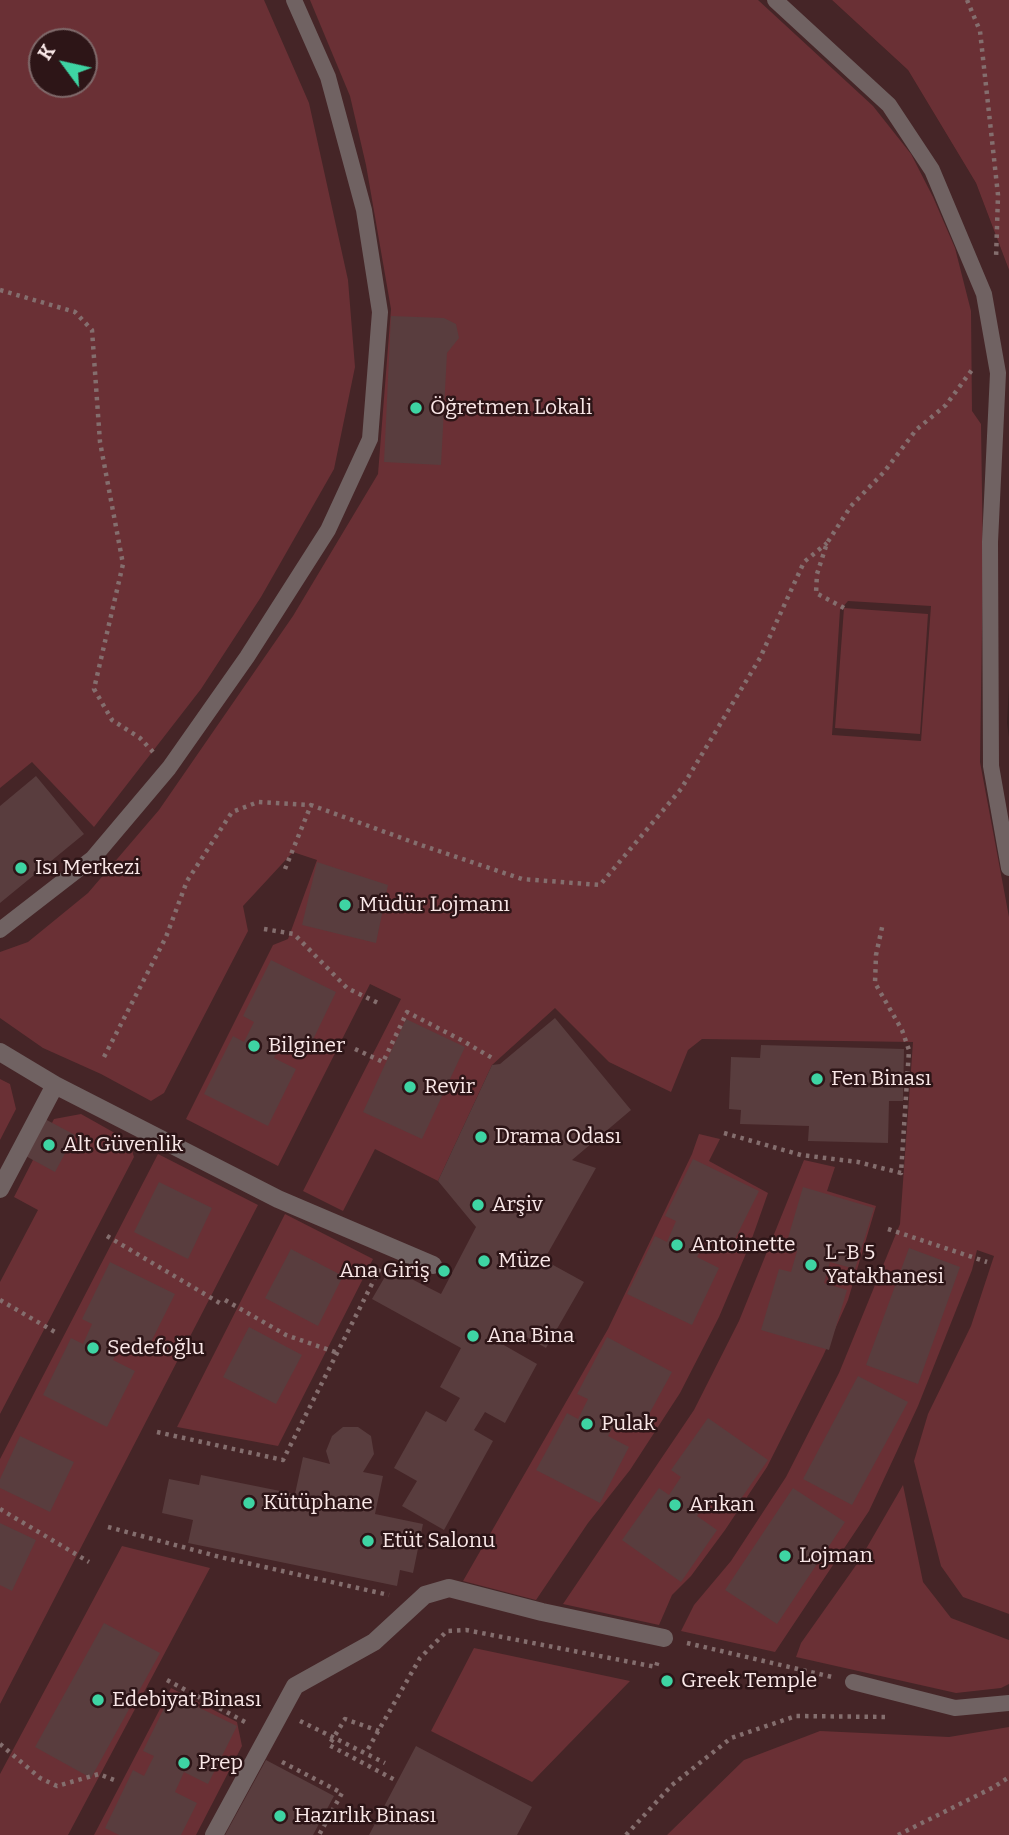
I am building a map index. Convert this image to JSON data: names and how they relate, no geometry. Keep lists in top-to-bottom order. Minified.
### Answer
{"places":["Öğretmen Lokali","Isı Merkezi","Müdür Lojmanı","Bilginer","Fen Binası","Revir","Drama Odası","Alt Güvenlik","Arşiv","Antoinette","Müze","L-B 5 Yatakhanesi","Ana Giriş","Ana Bina","Sedefoğlu","Pulak","Kütüphane","Arıkan","Etüt Salonu","Lojman","Greek Temple","Edebiyat Binası","Prep","Hazırlık Binası"],"north":"top left"}
